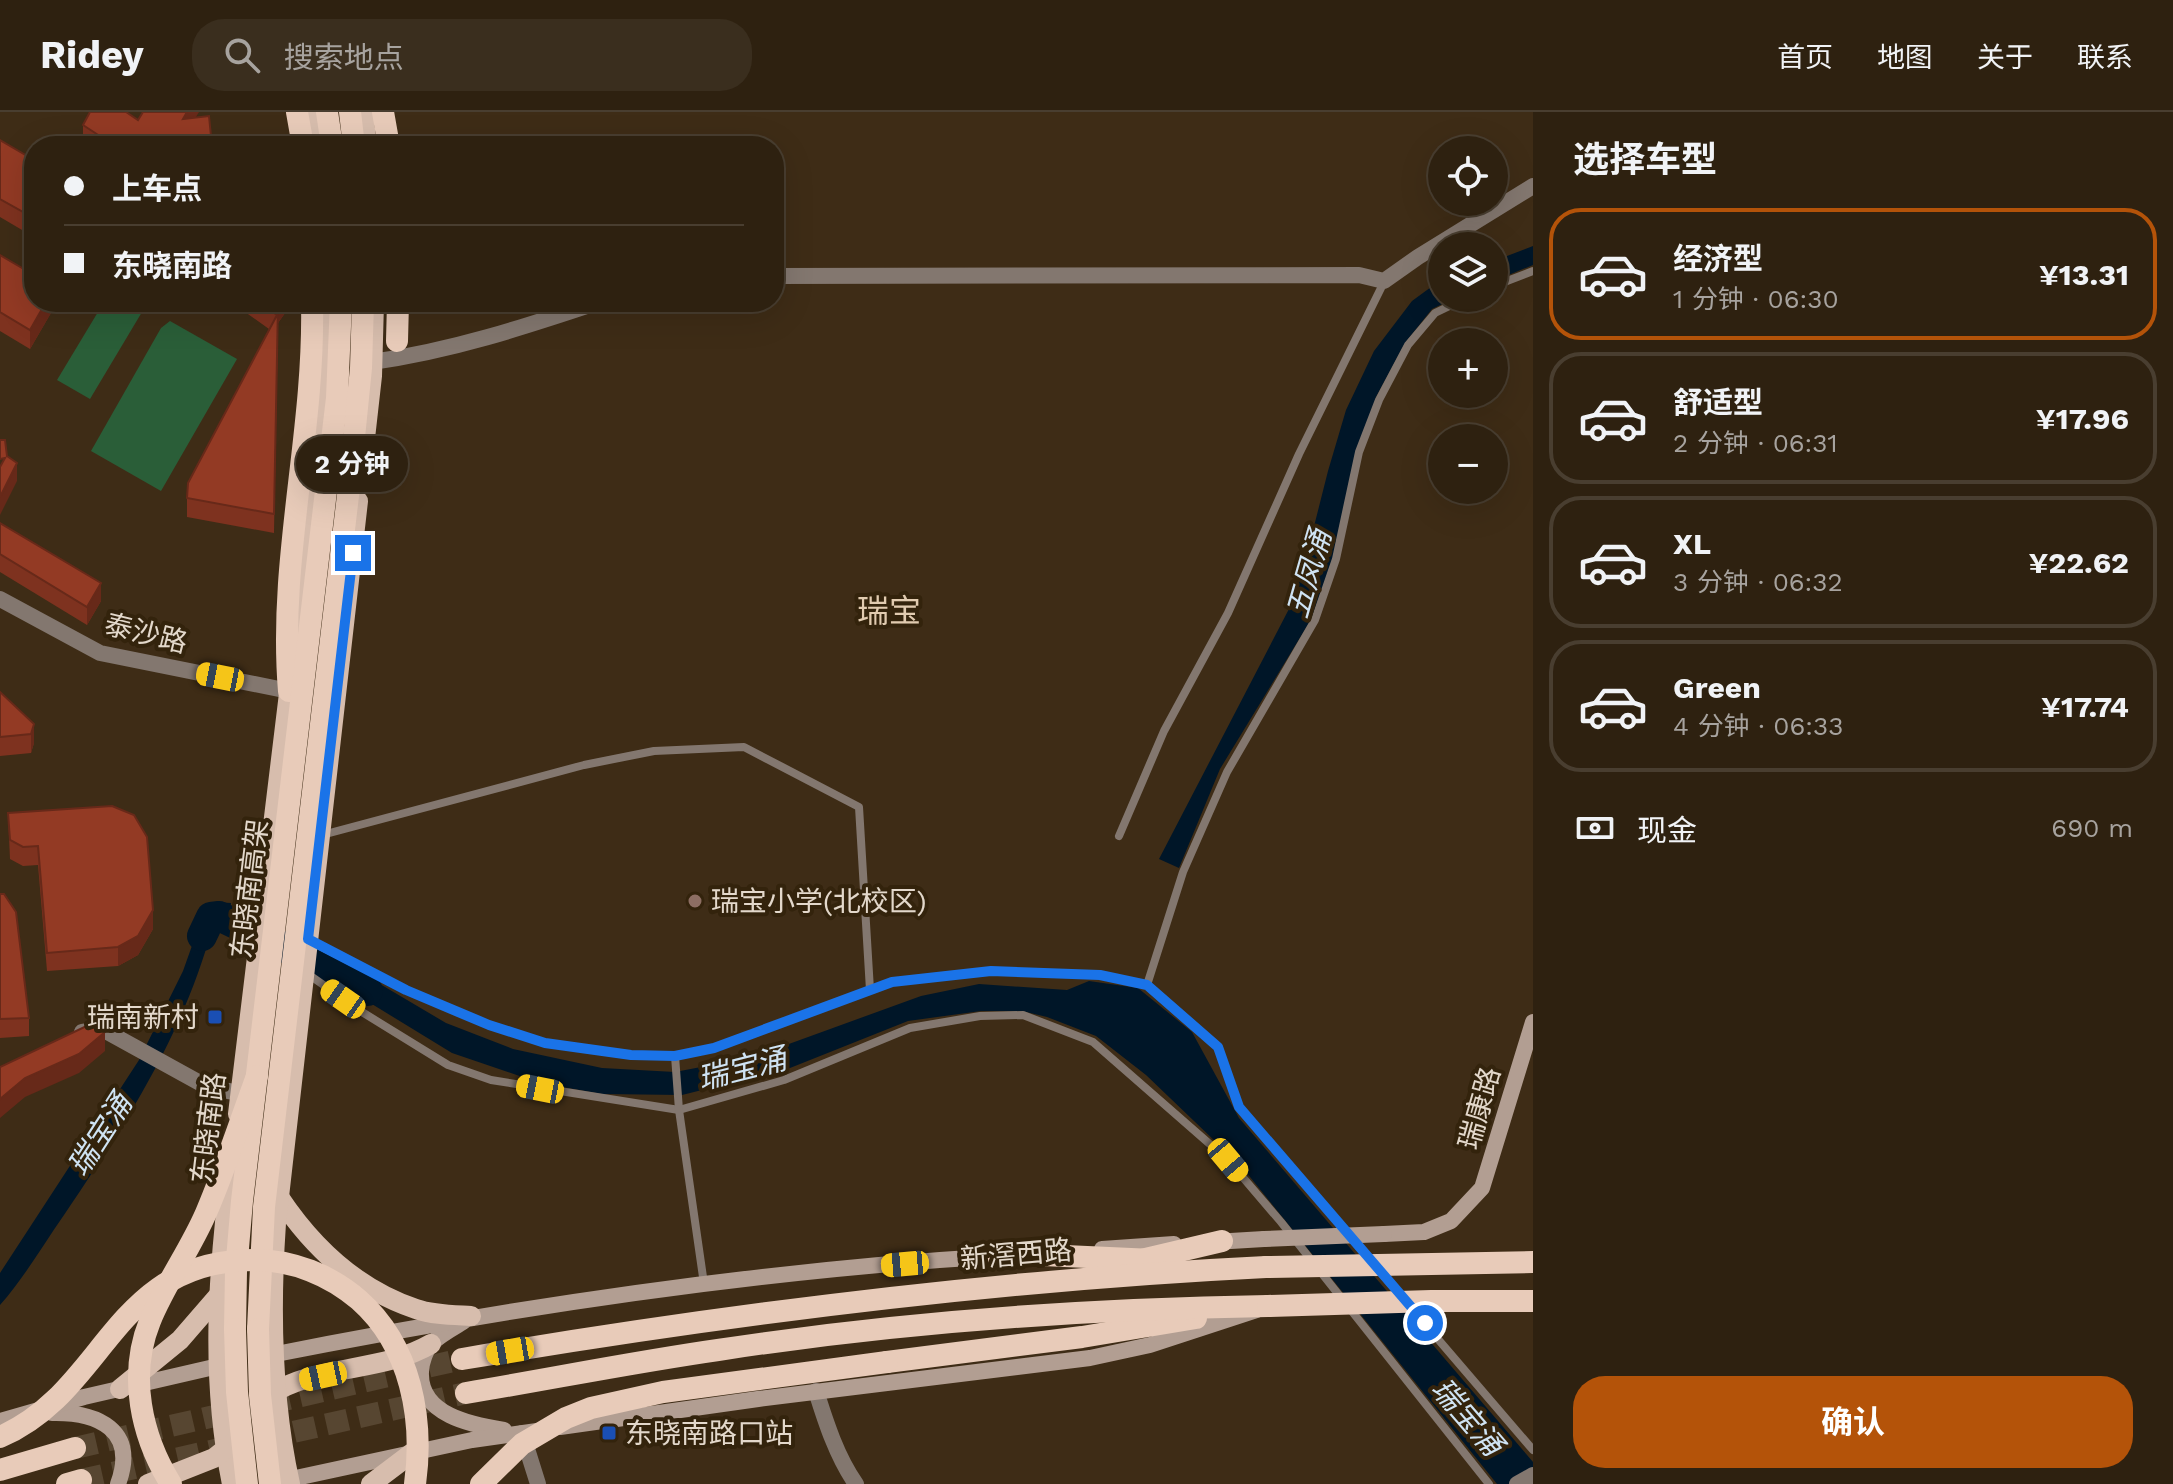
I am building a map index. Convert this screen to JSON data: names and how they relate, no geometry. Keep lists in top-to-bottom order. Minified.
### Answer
{"streets":{"highway":["东晓南高架","新滘西路"],"main road":["瑞康路","东晓南路"],"street":["泰沙路"]},"crossings":[["泰沙路","东晓南路"]],"districts":["瑞宝"],"water":["五凤涌","瑞宝涌"],"places":{"other":["瑞宝小学(北校区)"],"transit":["瑞南新村","东晓南路口站"]},"page":{"header":"Ridey","search":"搜索地点","nav":["首页","地图","关于","联系"],"heading":"选择车型","map_buttons":["+","−"],"banner":["上车点","东晓南路"],"list":[{"name":"经济型","note":"1 分钟 · 06:30","value":"¥13.31"},{"name":"舒适型","note":"2 分钟 · 06:31","value":"¥17.96"},{"name":"XL","note":"3 分钟 · 06:32","value":"¥22.62"},{"name":"Green","note":"4 分钟 · 06:33","value":"¥17.74"}],"bubble":"2 分钟","pay":["现金","690 m"],"buttons":"确认"}}
